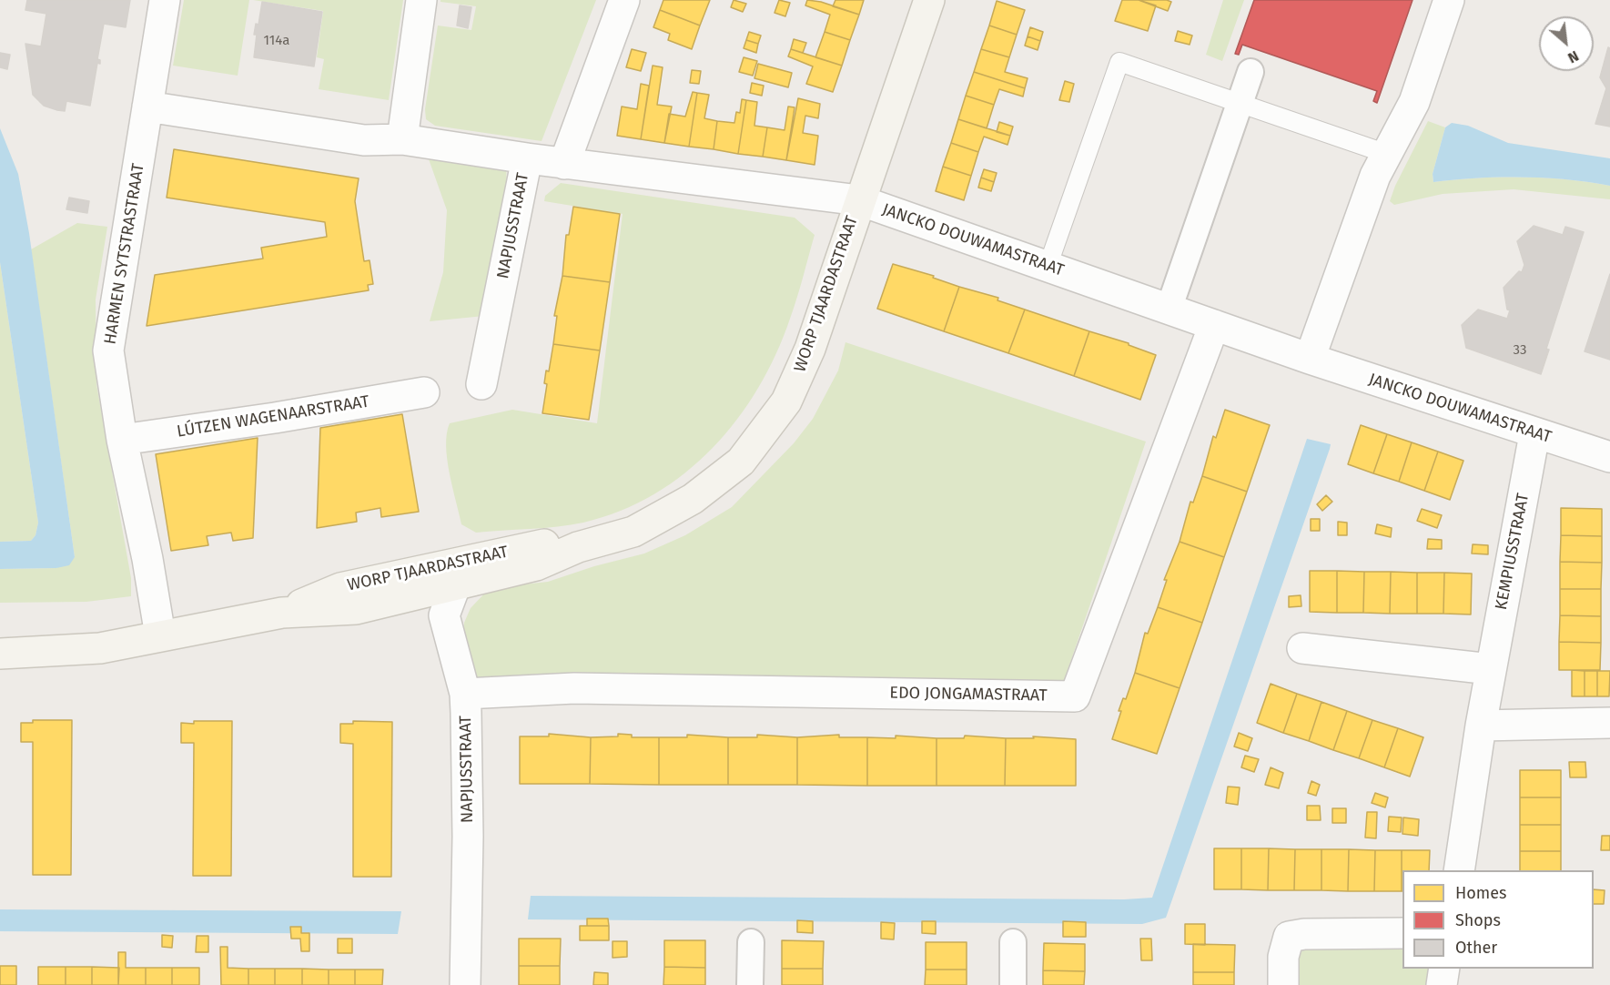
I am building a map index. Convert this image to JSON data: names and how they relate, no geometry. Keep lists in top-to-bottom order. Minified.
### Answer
{"streets":{"main road":["WORP TJAARDASTRAAT"],"street":["NAPJUSSTRAAT","JANCKO DOUWAMASTRAAT","HARMEN SYTSTRASTRAAT","LÚTZEN WAGENAARSTRAAT","KEMPIUSSTRAAT","EDO JONGAMASTRAAT"]},"crossings":[["NAPJUSSTRAAT","JANCKO DOUWAMASTRAAT"],["NAPJUSSTRAAT","HARMEN SYTSTRASTRAAT"],["NAPJUSSTRAAT","WORP TJAARDASTRAAT"],["NAPJUSSTRAAT","EDO JONGAMASTRAAT"],["JANCKO DOUWAMASTRAAT","WORP TJAARDASTRAAT"],["JANCKO DOUWAMASTRAAT","KEMPIUSSTRAAT"],["JANCKO DOUWAMASTRAAT","EDO JONGAMASTRAAT"],["HARMEN SYTSTRASTRAAT","WORP TJAARDASTRAAT"],["HARMEN SYTSTRASTRAAT","LÚTZEN WAGENAARSTRAAT"]],"house_numbers":["114a","33"],"legend":["Homes","Shops","Other"],"north":"bottom right"}
